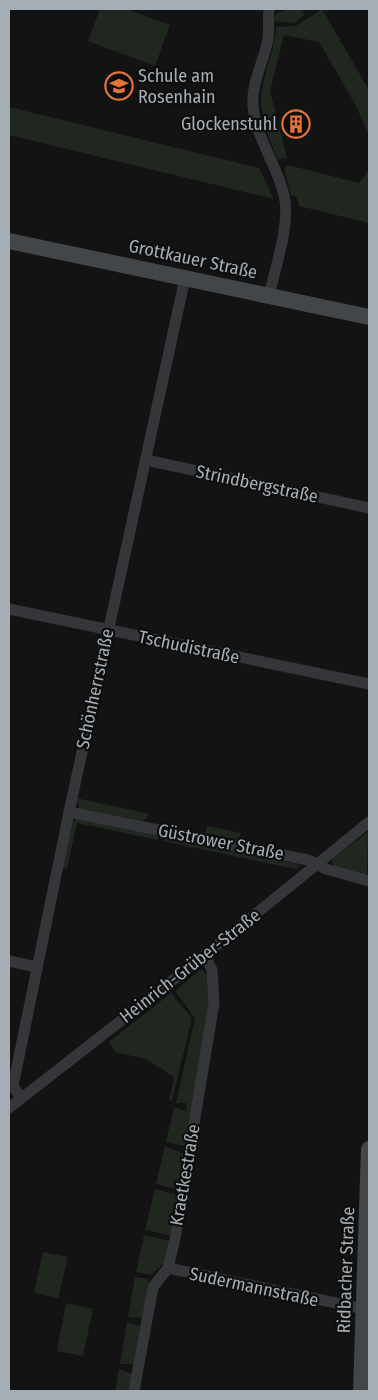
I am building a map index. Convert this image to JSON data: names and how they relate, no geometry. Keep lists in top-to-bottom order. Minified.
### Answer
{"streets":{"street":["Grottkauer Straße","Strindbergstraße","Tschudistraße","Schönherrstraße","Güstrower Straße","Heinrich-Grüber-Straße","Kraetkestraße","Ridbacher Straße","Sudermannstraße"]},"crossings":[["Grottkauer Straße","Schönherrstraße"],["Strindbergstraße","Schönherrstraße"],["Tschudistraße","Schönherrstraße"],["Schönherrstraße","Güstrower Straße"],["Schönherrstraße","Heinrich-Grüber-Straße"],["Güstrower Straße","Heinrich-Grüber-Straße"],["Heinrich-Grüber-Straße","Kraetkestraße"],["Kraetkestraße","Sudermannstraße"],["Ridbacher Straße","Sudermannstraße"]],"places":{"school or university":["Schule am Rosenhain"],"building":["Glockenstuhl"]}}
